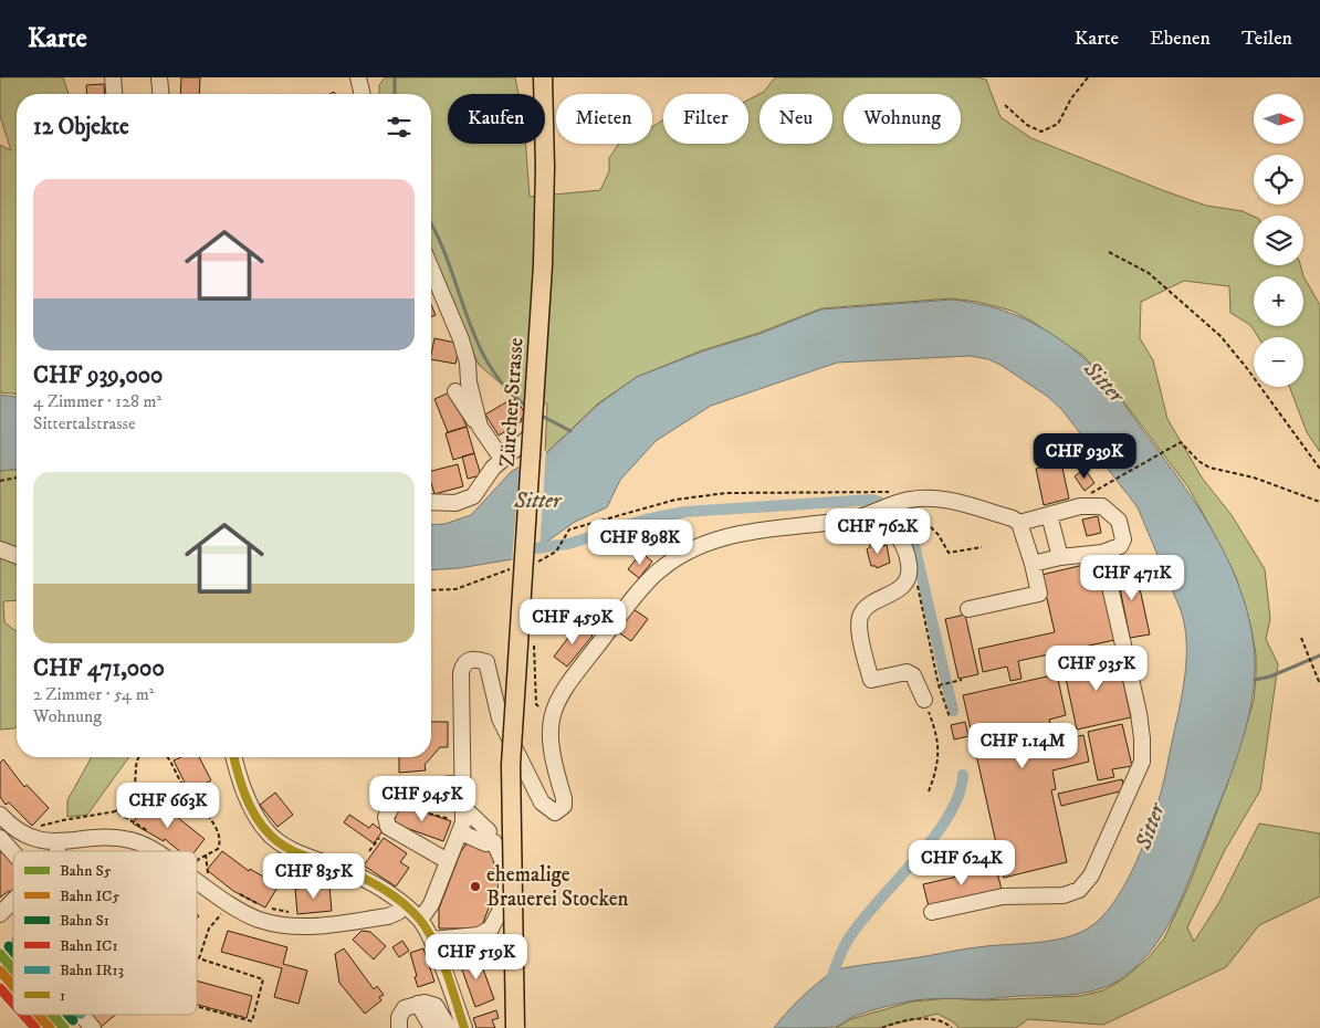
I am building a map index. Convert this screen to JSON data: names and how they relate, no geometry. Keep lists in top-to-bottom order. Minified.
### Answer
{"streets":{"main road":["Zürcher Strasse"]},"water":["Sitter"],"places":["ehemalige Brauerei Stocken"],"lines":["transit line 1","rail line S1","rail line S5","rail line IC5","rail line IC1"],"legend":["Bahn S5","Bahn IC5","Bahn S1","Bahn IC1","Bahn IR13","1"],"north":"right","page":{"header":"Karte","nav":["Karte","Ebenen","Teilen"],"map_buttons":["+","−"],"chip":["Kaufen","Mieten","Filter","Neu","Wohnung"],"heading":"12 Objekte","list":[{"name":"CHF 939,000","note":"4 Zimmer · 128 m² · Sittertalstrasse"},{"name":"CHF 471,000","note":"2 Zimmer · 54 m² · Wohnung"}],"price":["CHF 939K","CHF 762K","CHF 898K","CHF 471K","CHF 459K","CHF 935K","CHF 1.14M","CHF 945K","CHF 663K","CHF 624K","CHF 835K","CHF 519K"]}}
